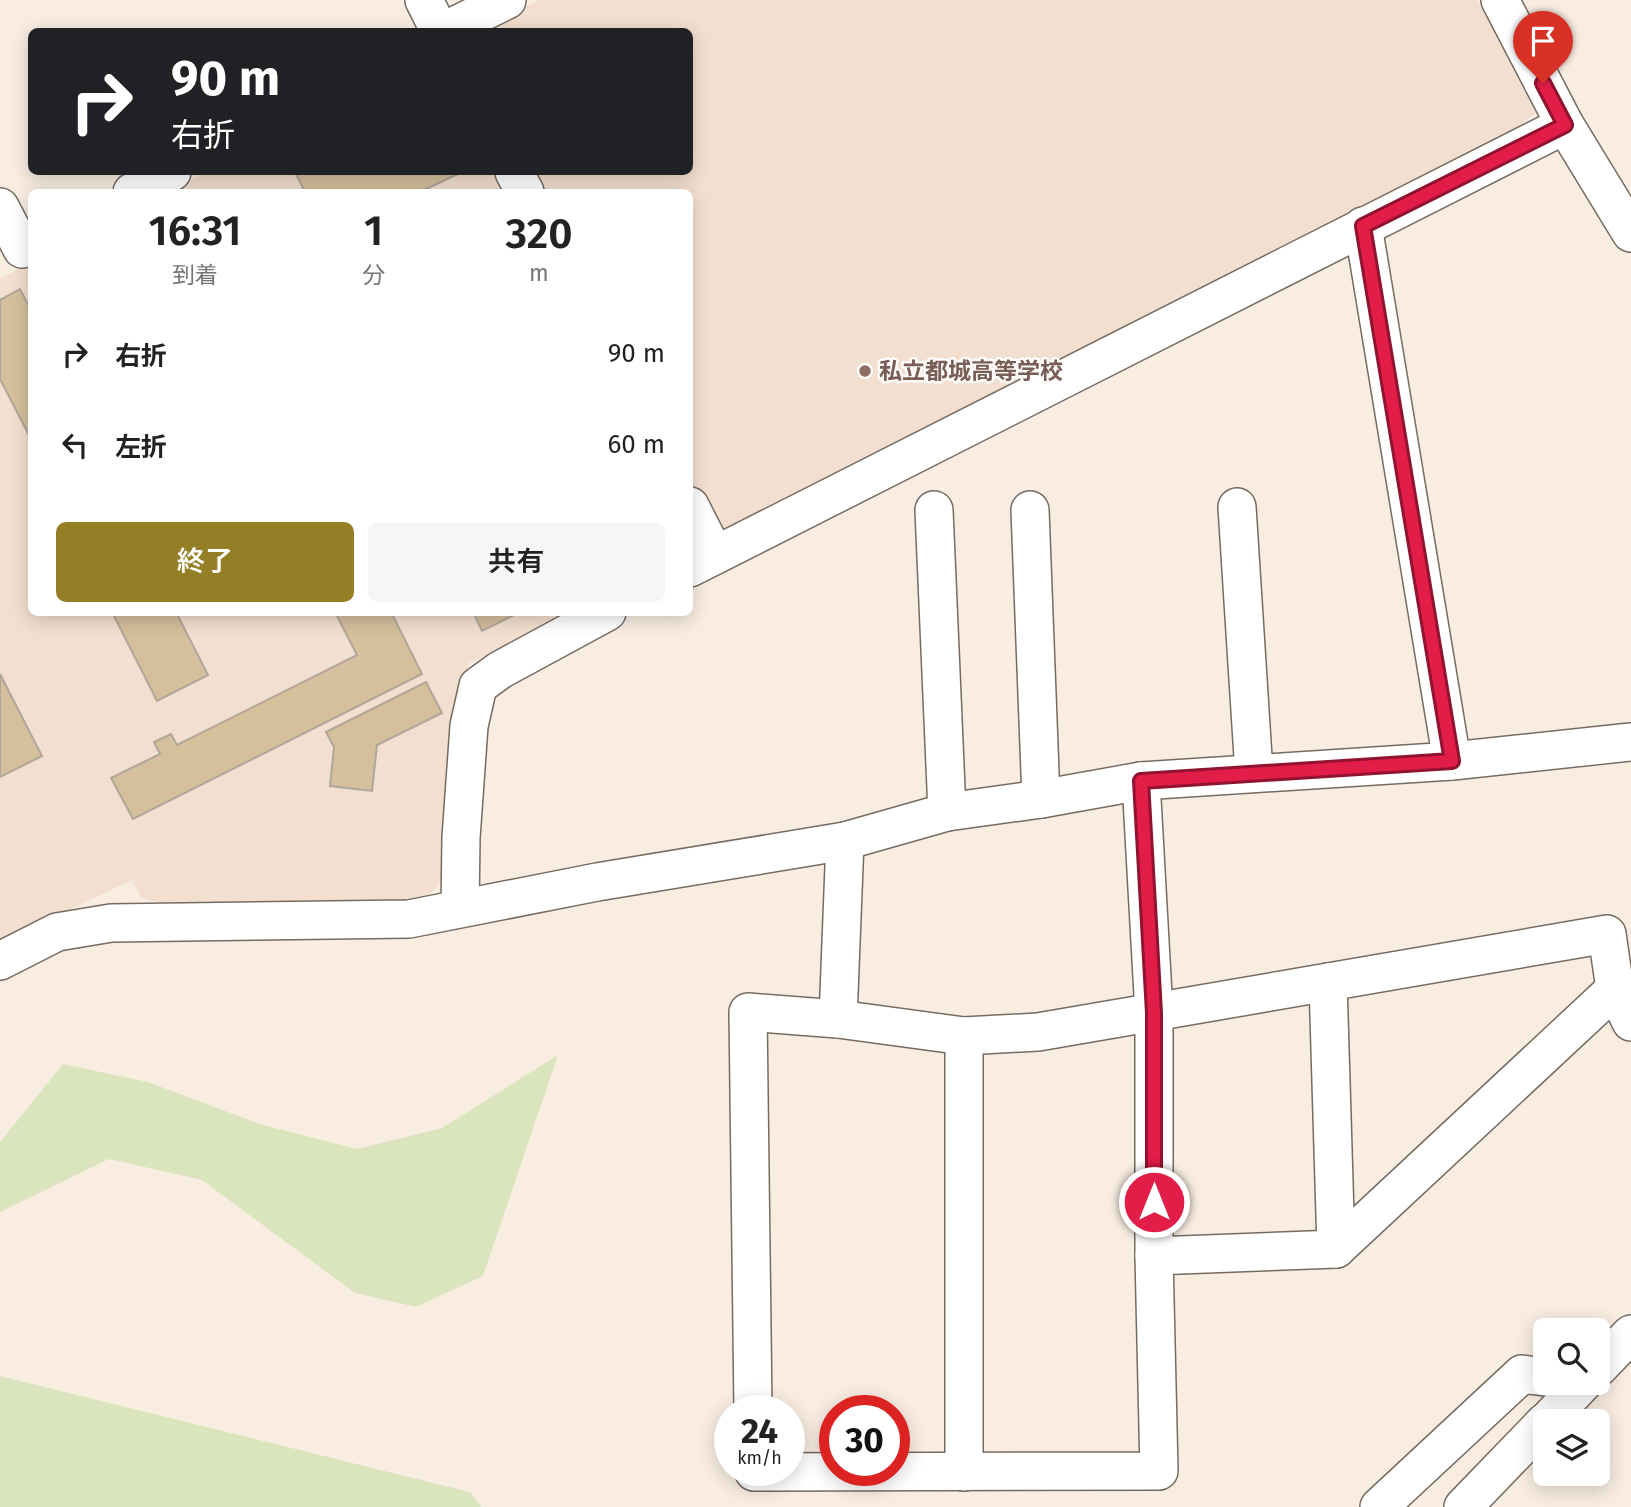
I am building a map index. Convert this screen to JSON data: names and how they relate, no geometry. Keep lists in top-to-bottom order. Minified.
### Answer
{"places":["私立都城高等学校"],"page":{"turn":["90 m","右折"],"eta":["16:31","到着","1","分","320","m"],"list":[{"name":"右折","value":"90 m"},{"name":"左折","value":"60 m"}],"buttons":["終了","共有"],"speed":"24 km/h","limit":"30"}}
